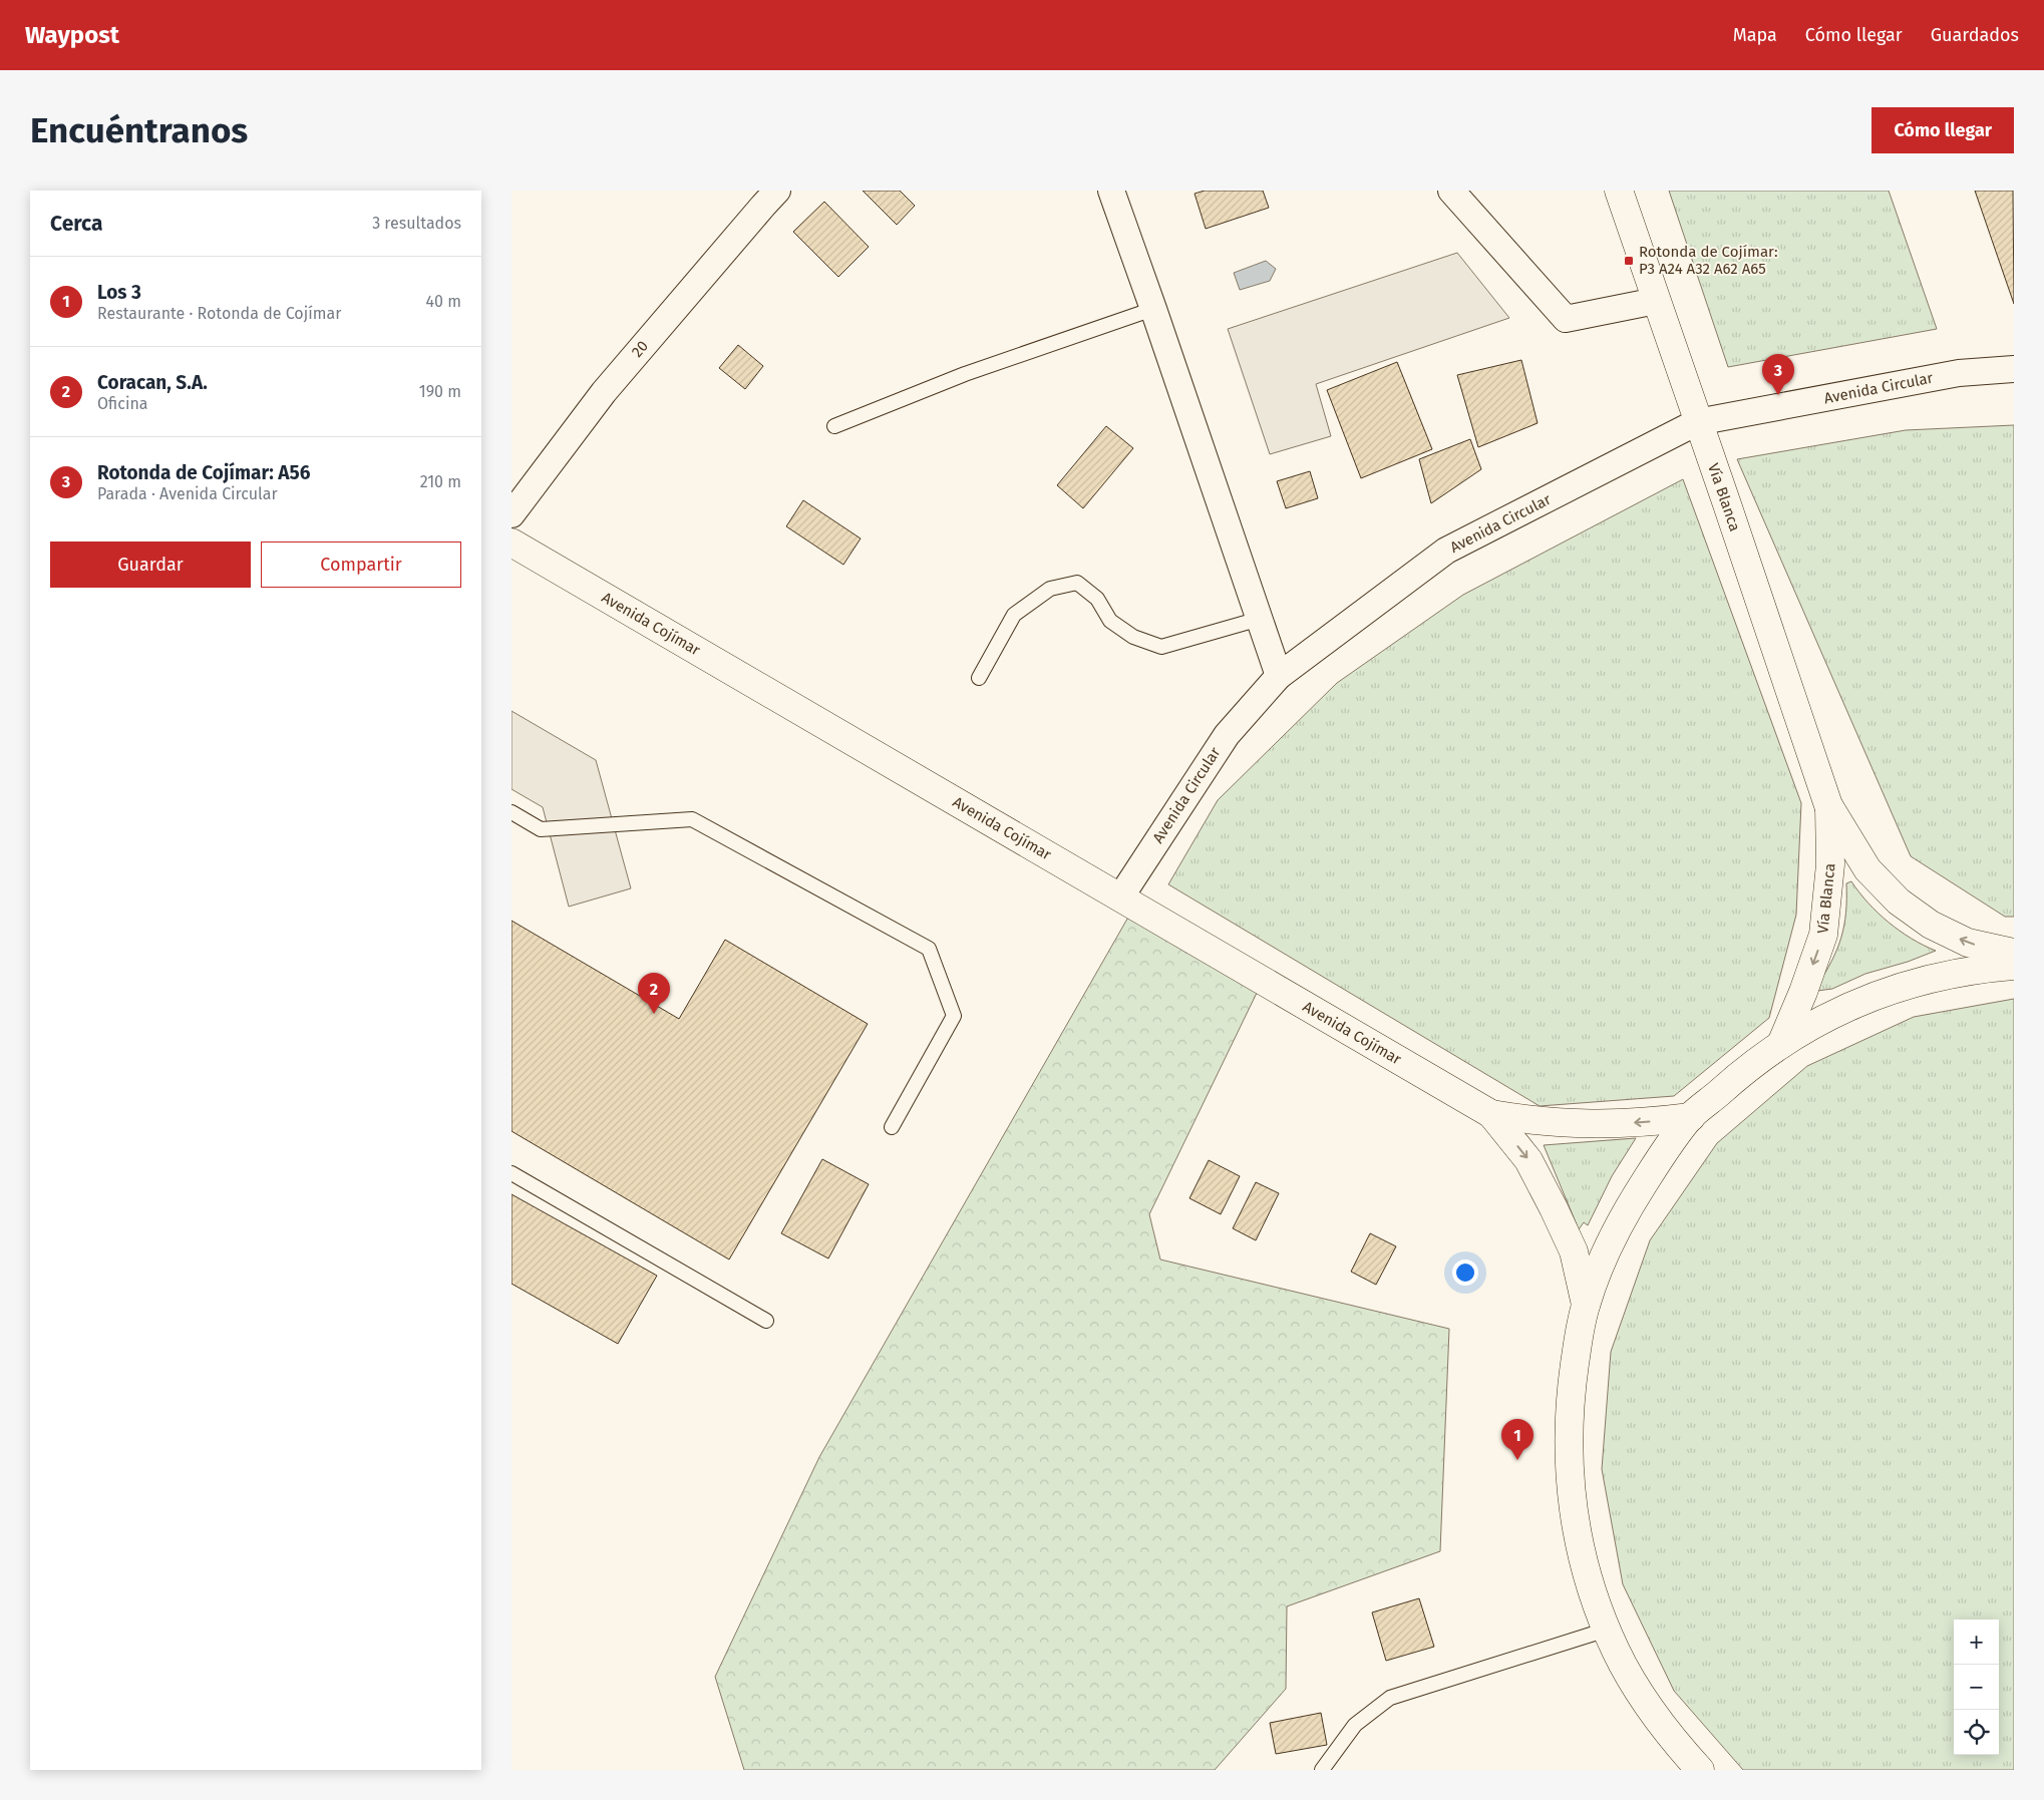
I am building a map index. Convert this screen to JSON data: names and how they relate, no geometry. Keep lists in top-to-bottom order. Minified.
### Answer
{"streets":{"main road":["Vía Blanca","Avenida Cojímar"],"street":["20","Avenida Circular"]},"crossings":[["Avenida Circular","Vía Blanca"],["Avenida Circular","Avenida Cojímar"]],"places":{"transit":["Rotonda de Cojímar: P3 A24 A32 A62 A65"]},"page":{"header":"Waypost","nav":["Mapa","Cómo llegar","Guardados"],"buttons":["Cómo llegar",["Guardar","Compartir"]],"title":"Encuéntranos","heading":["Cerca","3 resultados"],"list":[{"mark":"1","name":"Los 3","note":"Restaurante · Rotonda de Cojímar","value":"40 m"},{"mark":"2","name":"Coracan, S.A.","note":"Oficina","value":"190 m"},{"mark":"3","name":"Rotonda de Cojímar: A56","note":"Parada · Avenida Circular","value":"210 m"}],"pins":["3","2","1"],"map_buttons":["+","−"]}}
